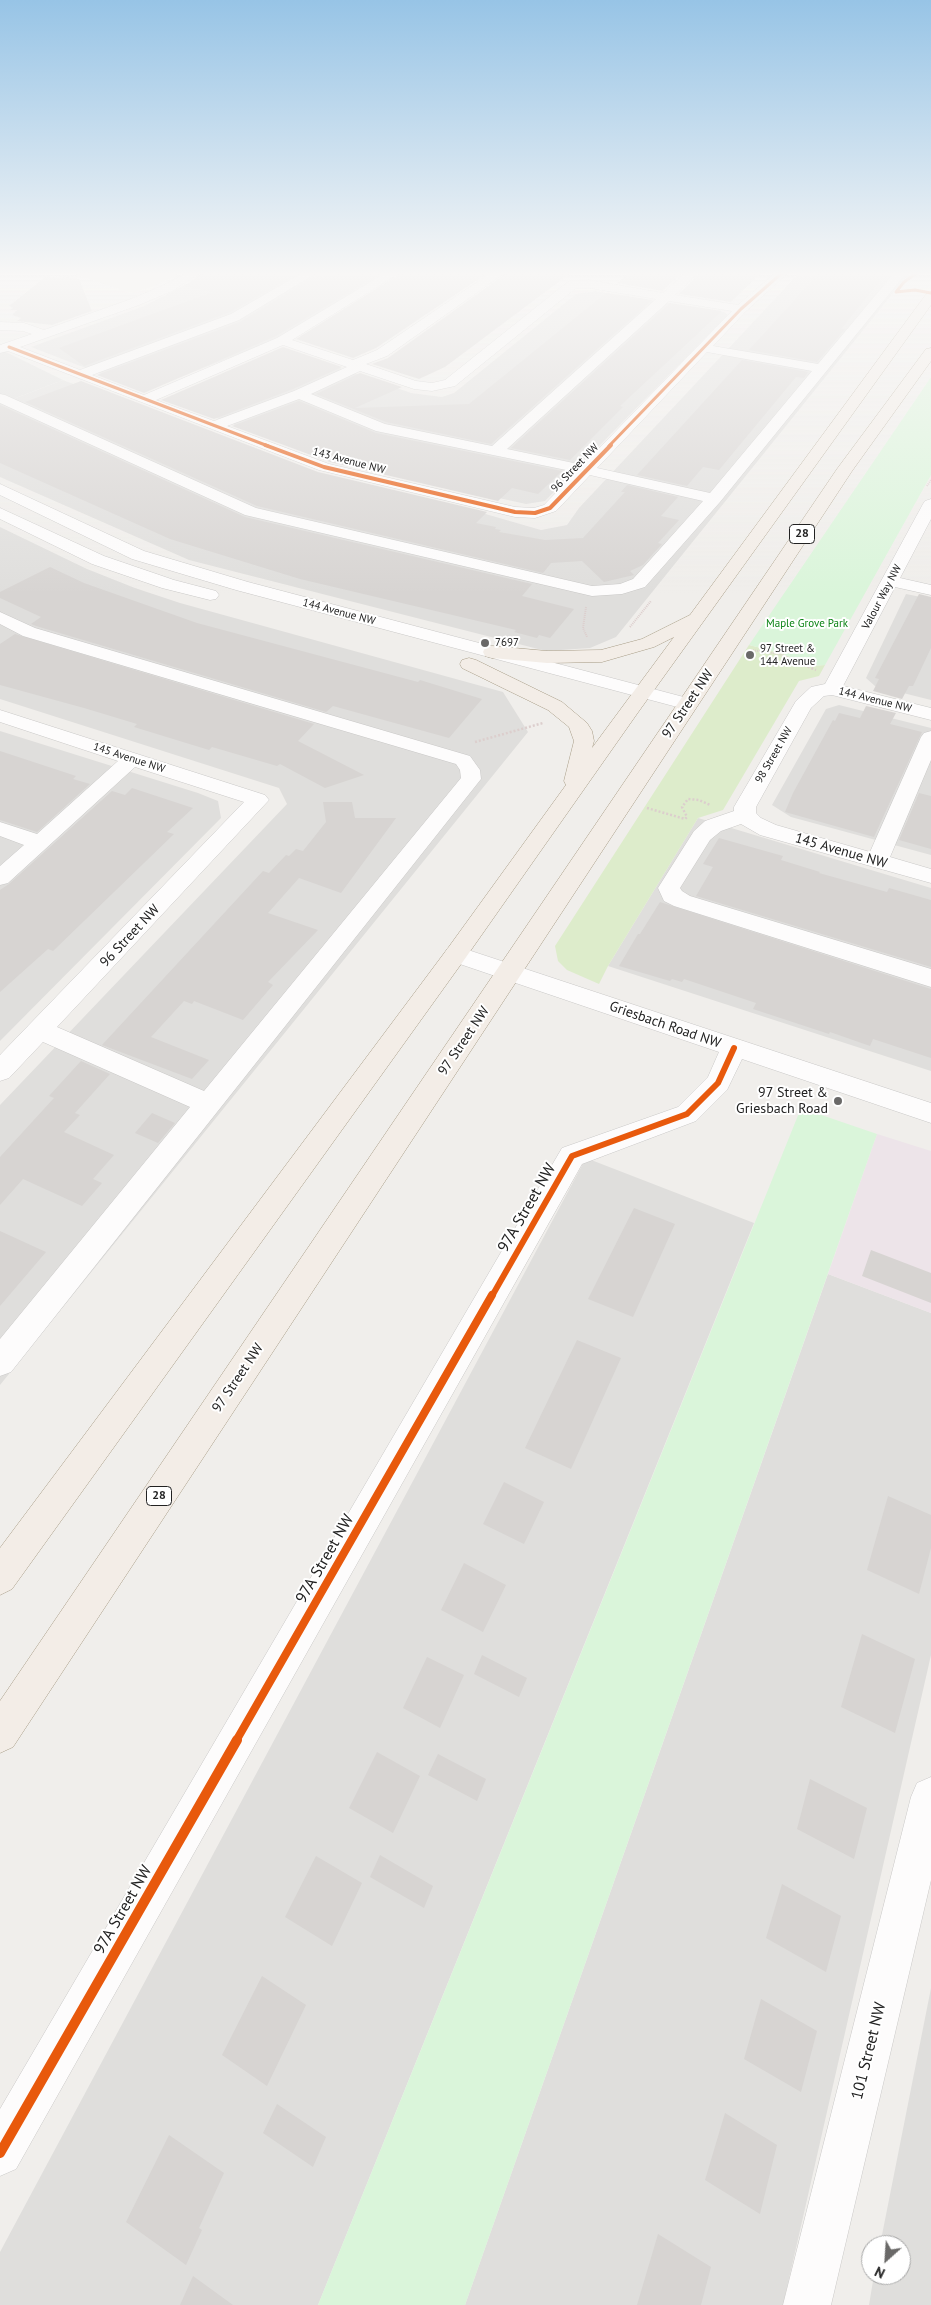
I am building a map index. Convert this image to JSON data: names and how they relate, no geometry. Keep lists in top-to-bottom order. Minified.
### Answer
{"streets":{"main road":["28","97 Street NW"],"street":["143 Avenue NW","96 Street NW","Valour Way NW","144 Avenue NW","98 Street NW","145 Avenue NW","Griesbach Road NW","97A Street NW","101 Street NW"]},"crossings":[["143 Avenue NW","96 Street NW"],["96 Street NW","145 Avenue NW"],["Valour Way NW","144 Avenue NW"],["Valour Way NW","98 Street NW"],["144 Avenue NW","97 Street NW"],["144 Avenue NW","98 Street NW"],["97 Street NW","Griesbach Road NW"],["98 Street NW","145 Avenue NW"],["Griesbach Road NW","97A Street NW"]],"parks":["Maple Grove Park"],"places":["7697","97 Street & 144 Avenue","97 Street & Griesbach Road"],"north":"bottom left"}
